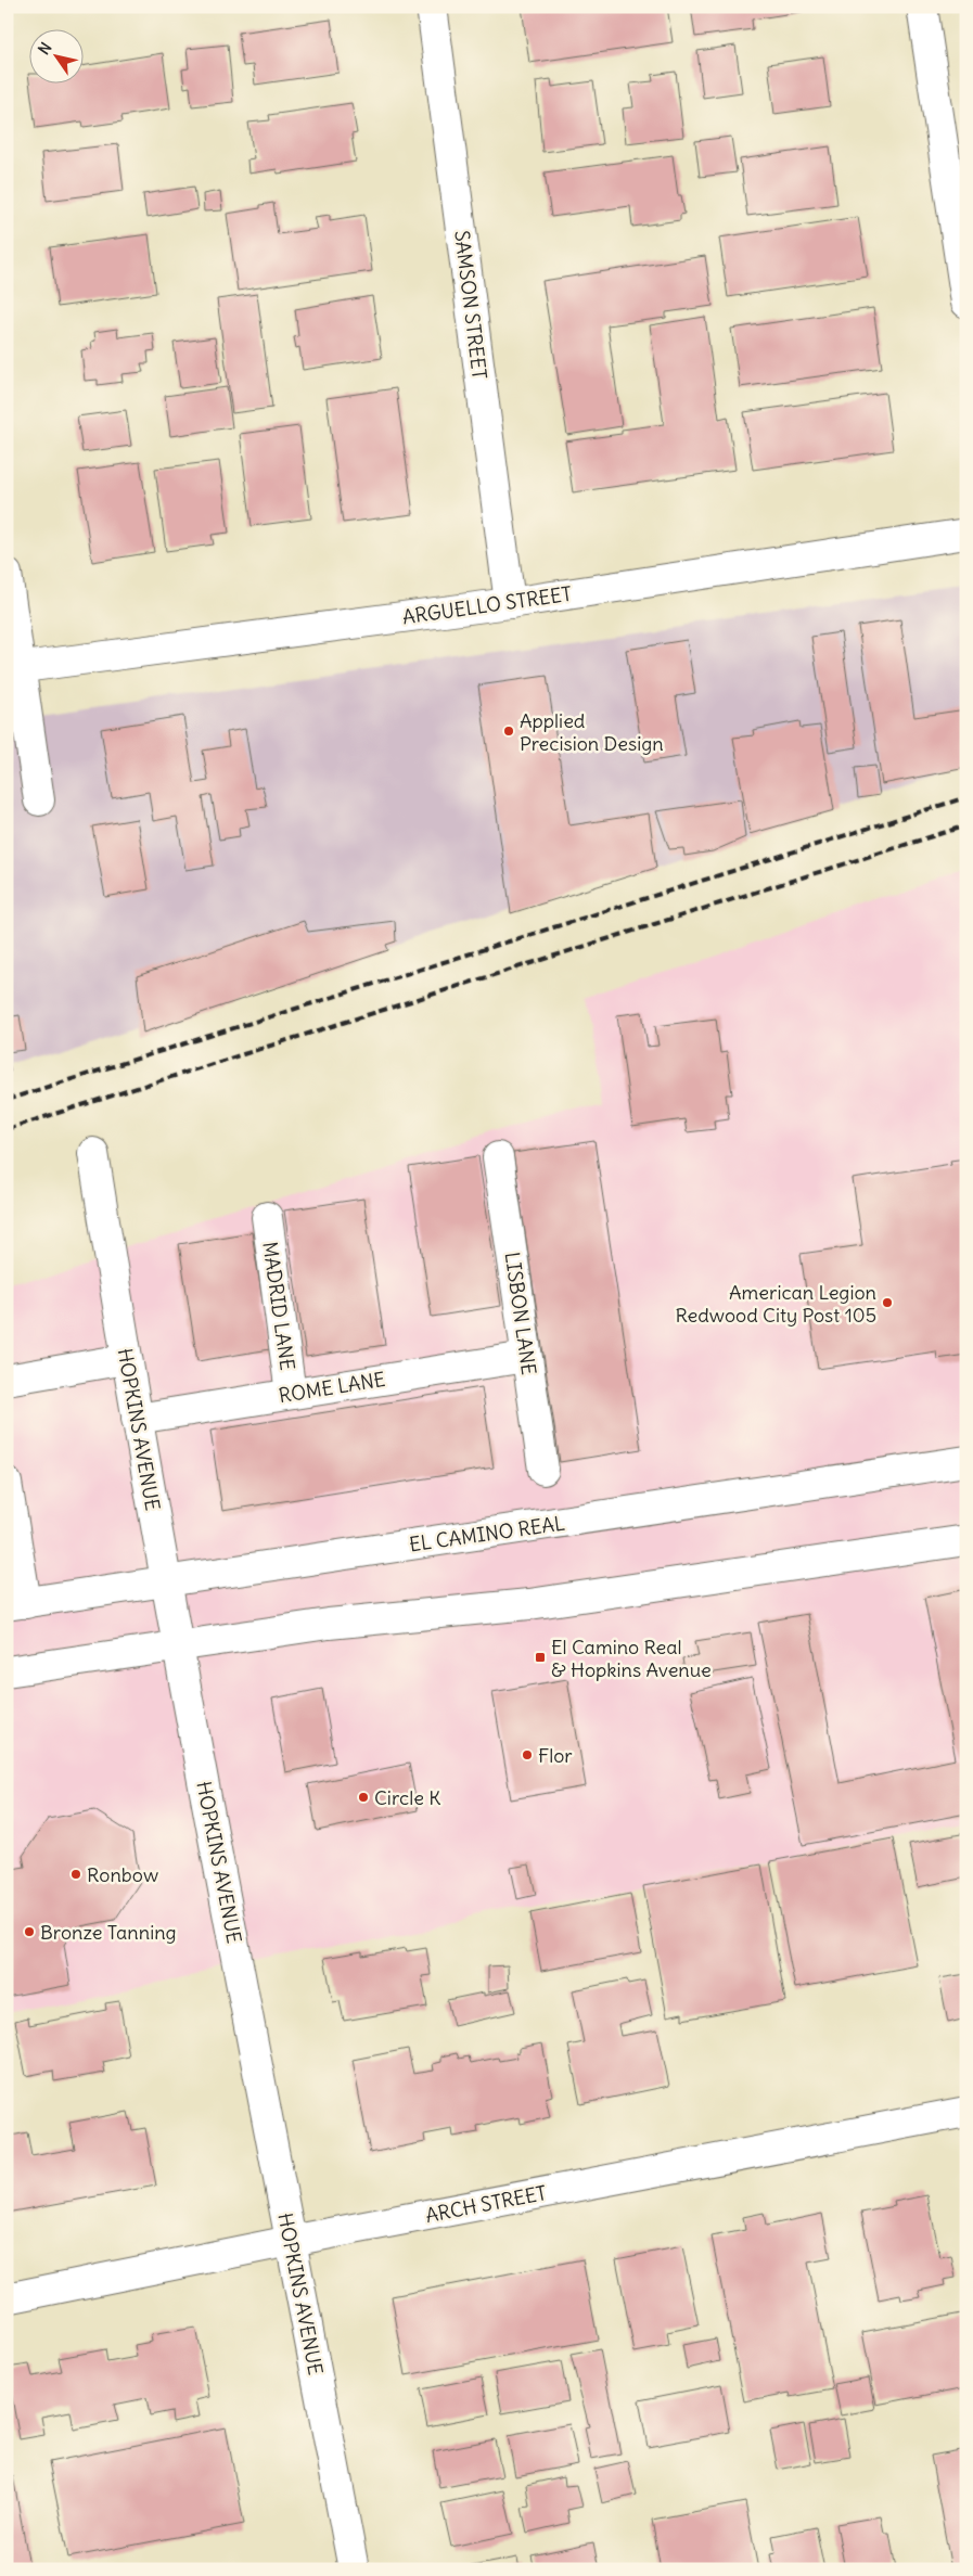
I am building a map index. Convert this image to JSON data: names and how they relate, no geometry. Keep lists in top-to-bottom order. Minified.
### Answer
{"streets":{"street":["SAMSON STREET","ARGUELLO STREET","MADRID LANE","LISBON LANE","ROME LANE","HOPKINS AVENUE","EL CAMINO REAL","ARCH STREET"]},"crossings":[["SAMSON STREET","ARGUELLO STREET"],["MADRID LANE","ROME LANE"],["LISBON LANE","ROME LANE"],["ROME LANE","HOPKINS AVENUE"],["HOPKINS AVENUE","EL CAMINO REAL"],["HOPKINS AVENUE","ARCH STREET"]],"places":{"other":["Applied Precision Design","American Legion Redwood City Post 105","Flor","Circle K","Ronbow","Bronze Tanning"],"transit":["El Camino Real & Hopkins Avenue"]},"north":"top left"}
